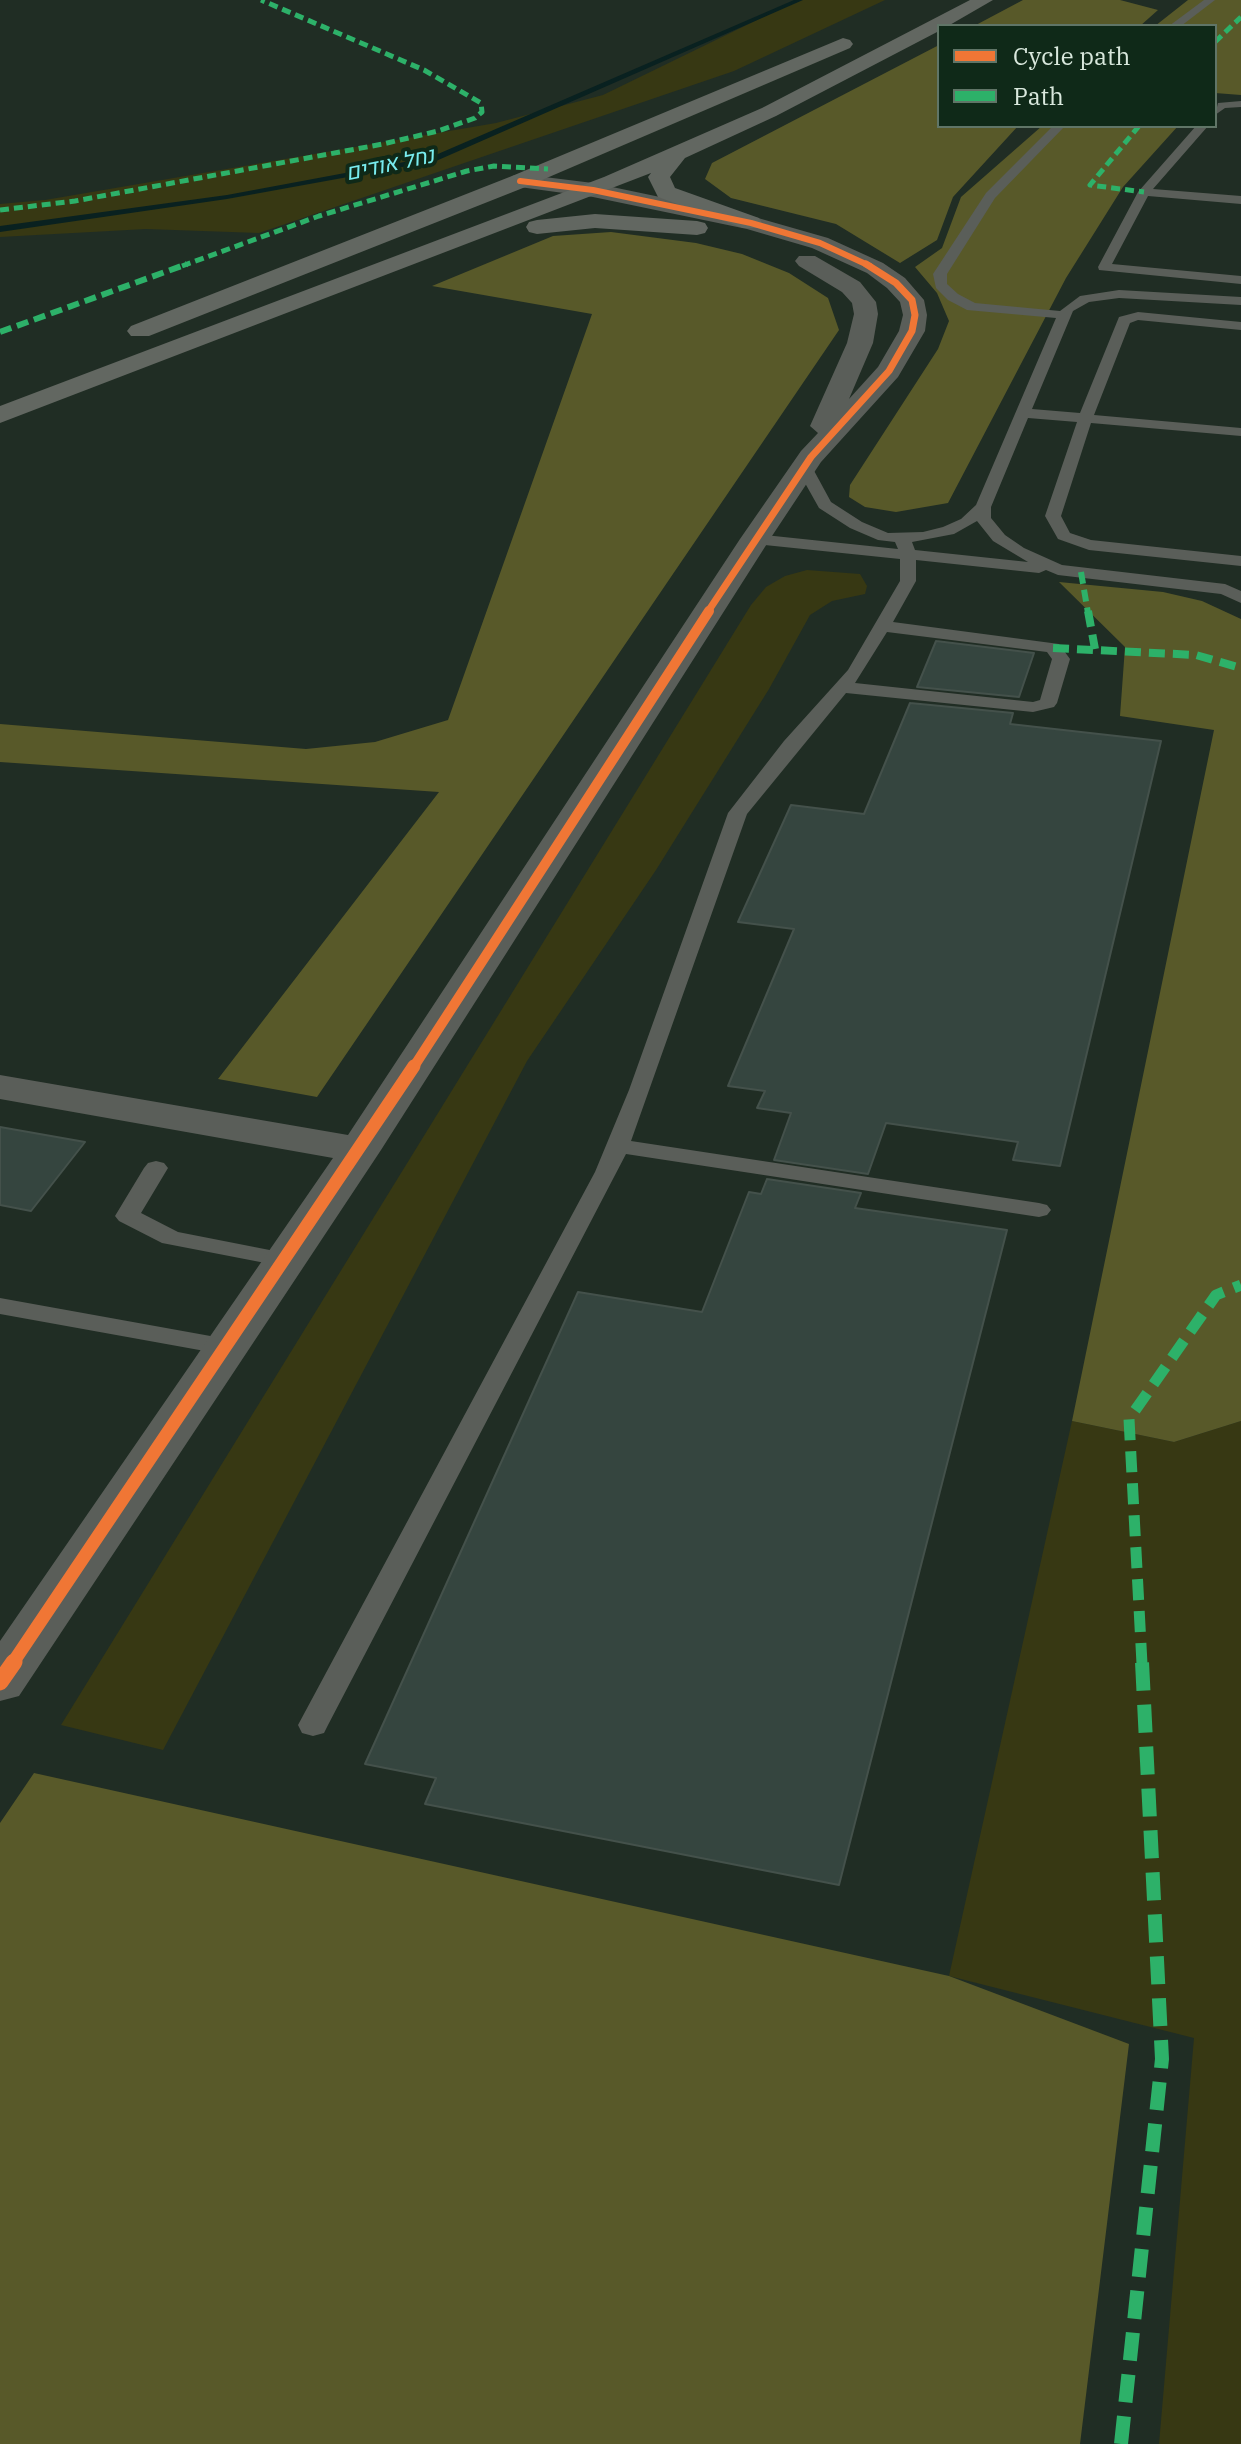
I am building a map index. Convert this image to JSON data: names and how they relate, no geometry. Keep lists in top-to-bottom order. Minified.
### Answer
{"water":["נחל אודים"],"legend":["Cycle path","Path"]}
